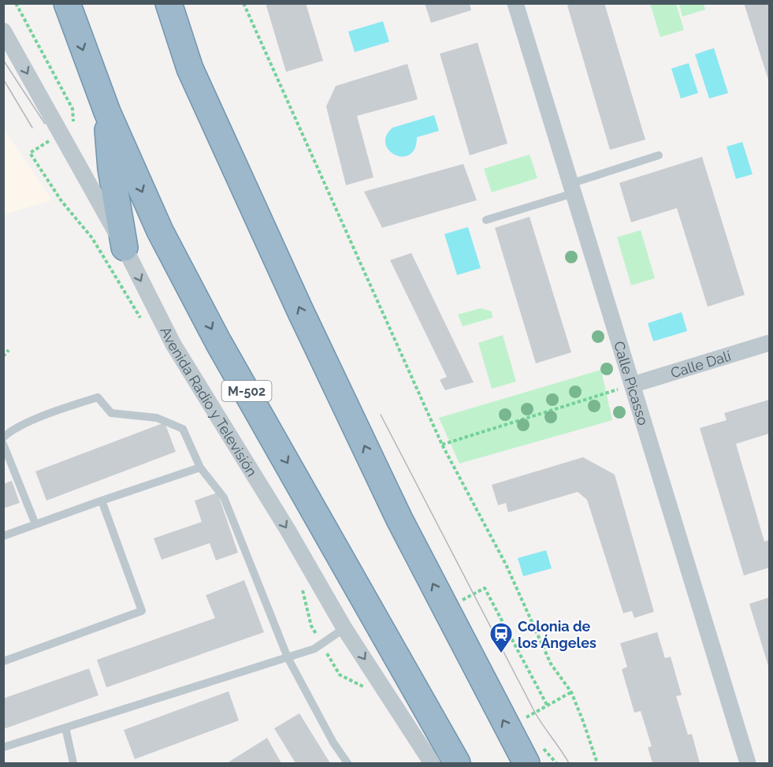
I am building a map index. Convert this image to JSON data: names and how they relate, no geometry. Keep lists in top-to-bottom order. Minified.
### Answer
{"streets":{"highway":["M-502"],"street":["Calle Dalí","Calle Picasso","Avenida Radio y Televisión"]},"crossings":[["Calle Dalí","Calle Picasso"],["M-502","Avenida Radio y Televisión"]],"one_way":["Avenida Radio y Televisión"],"places":{"station":["Colonia de los Ángeles"]}}
